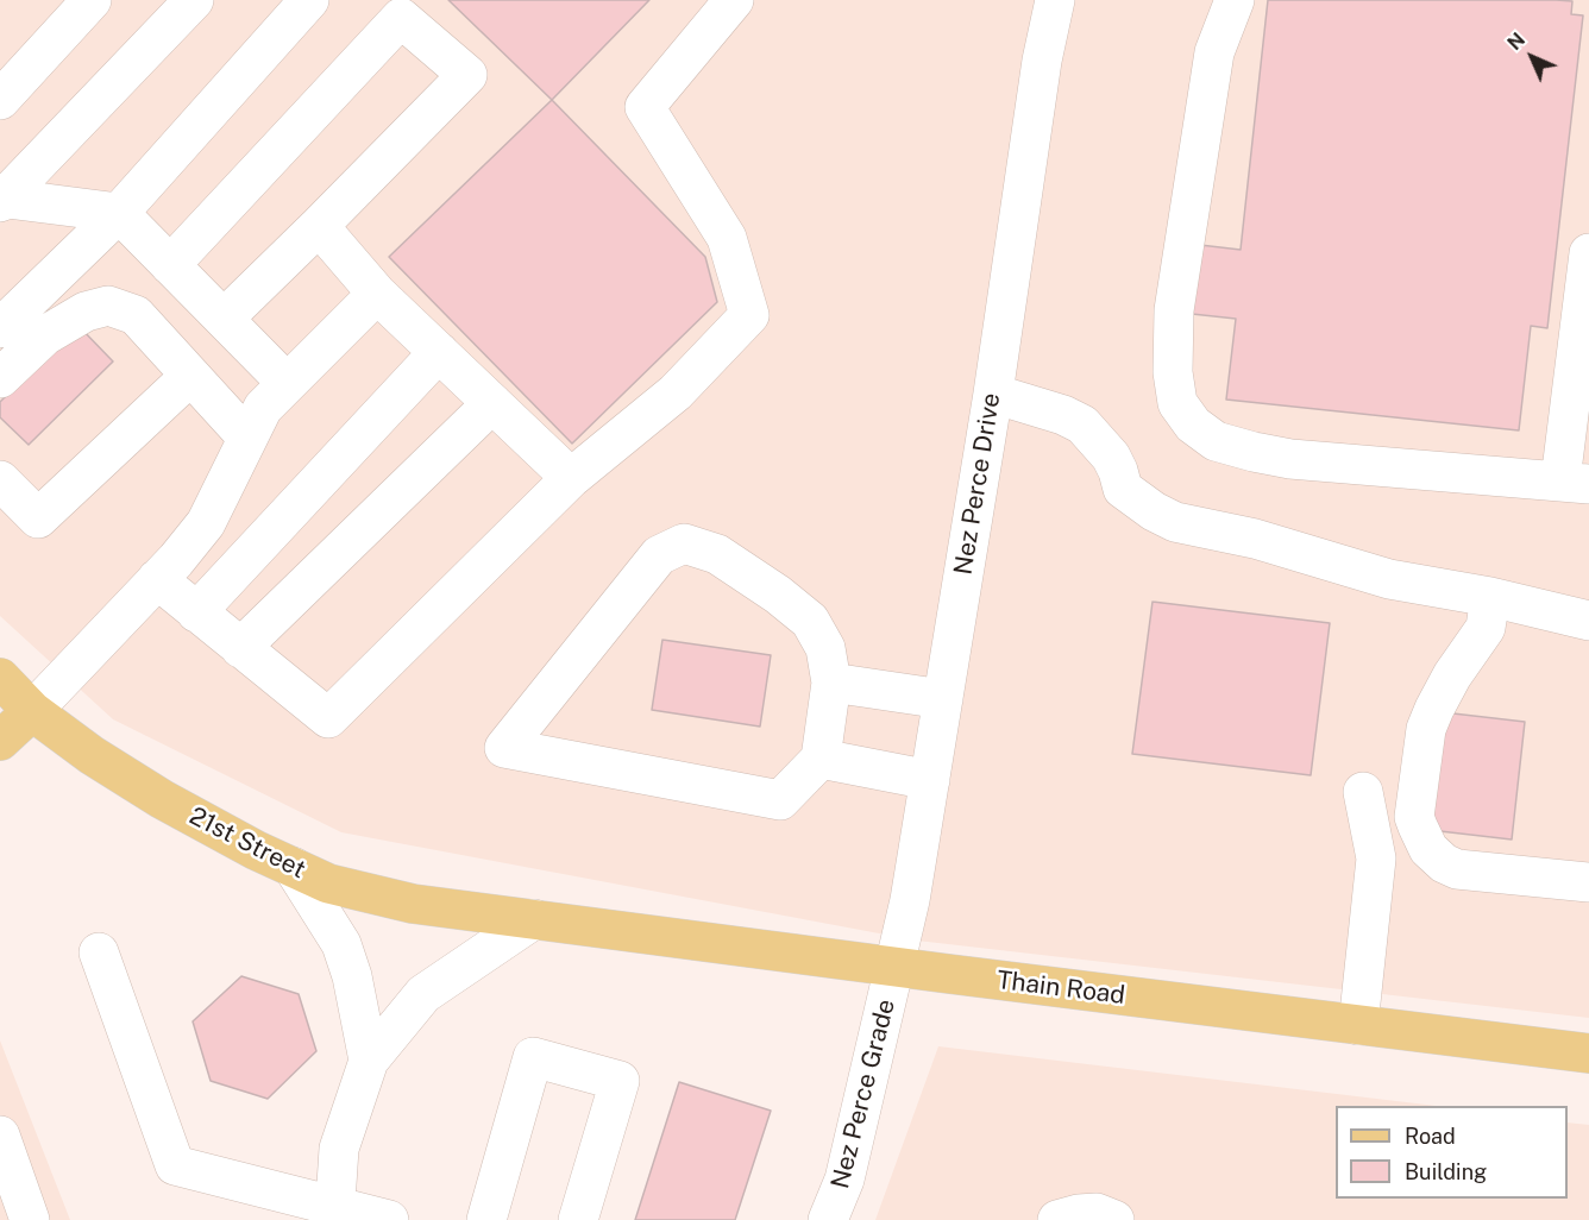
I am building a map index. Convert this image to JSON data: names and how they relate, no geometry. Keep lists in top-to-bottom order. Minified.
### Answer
{"streets":{"main road":["21st Street","Thain Road"],"street":["Nez Perce Drive","Nez Perce Grade"]},"crossings":[["Nez Perce Drive","Thain Road"],["Nez Perce Drive","Nez Perce Grade"],["21st Street","Thain Road"],["Thain Road","Nez Perce Grade"]],"legend":["Road","Building"],"north":"top left"}
